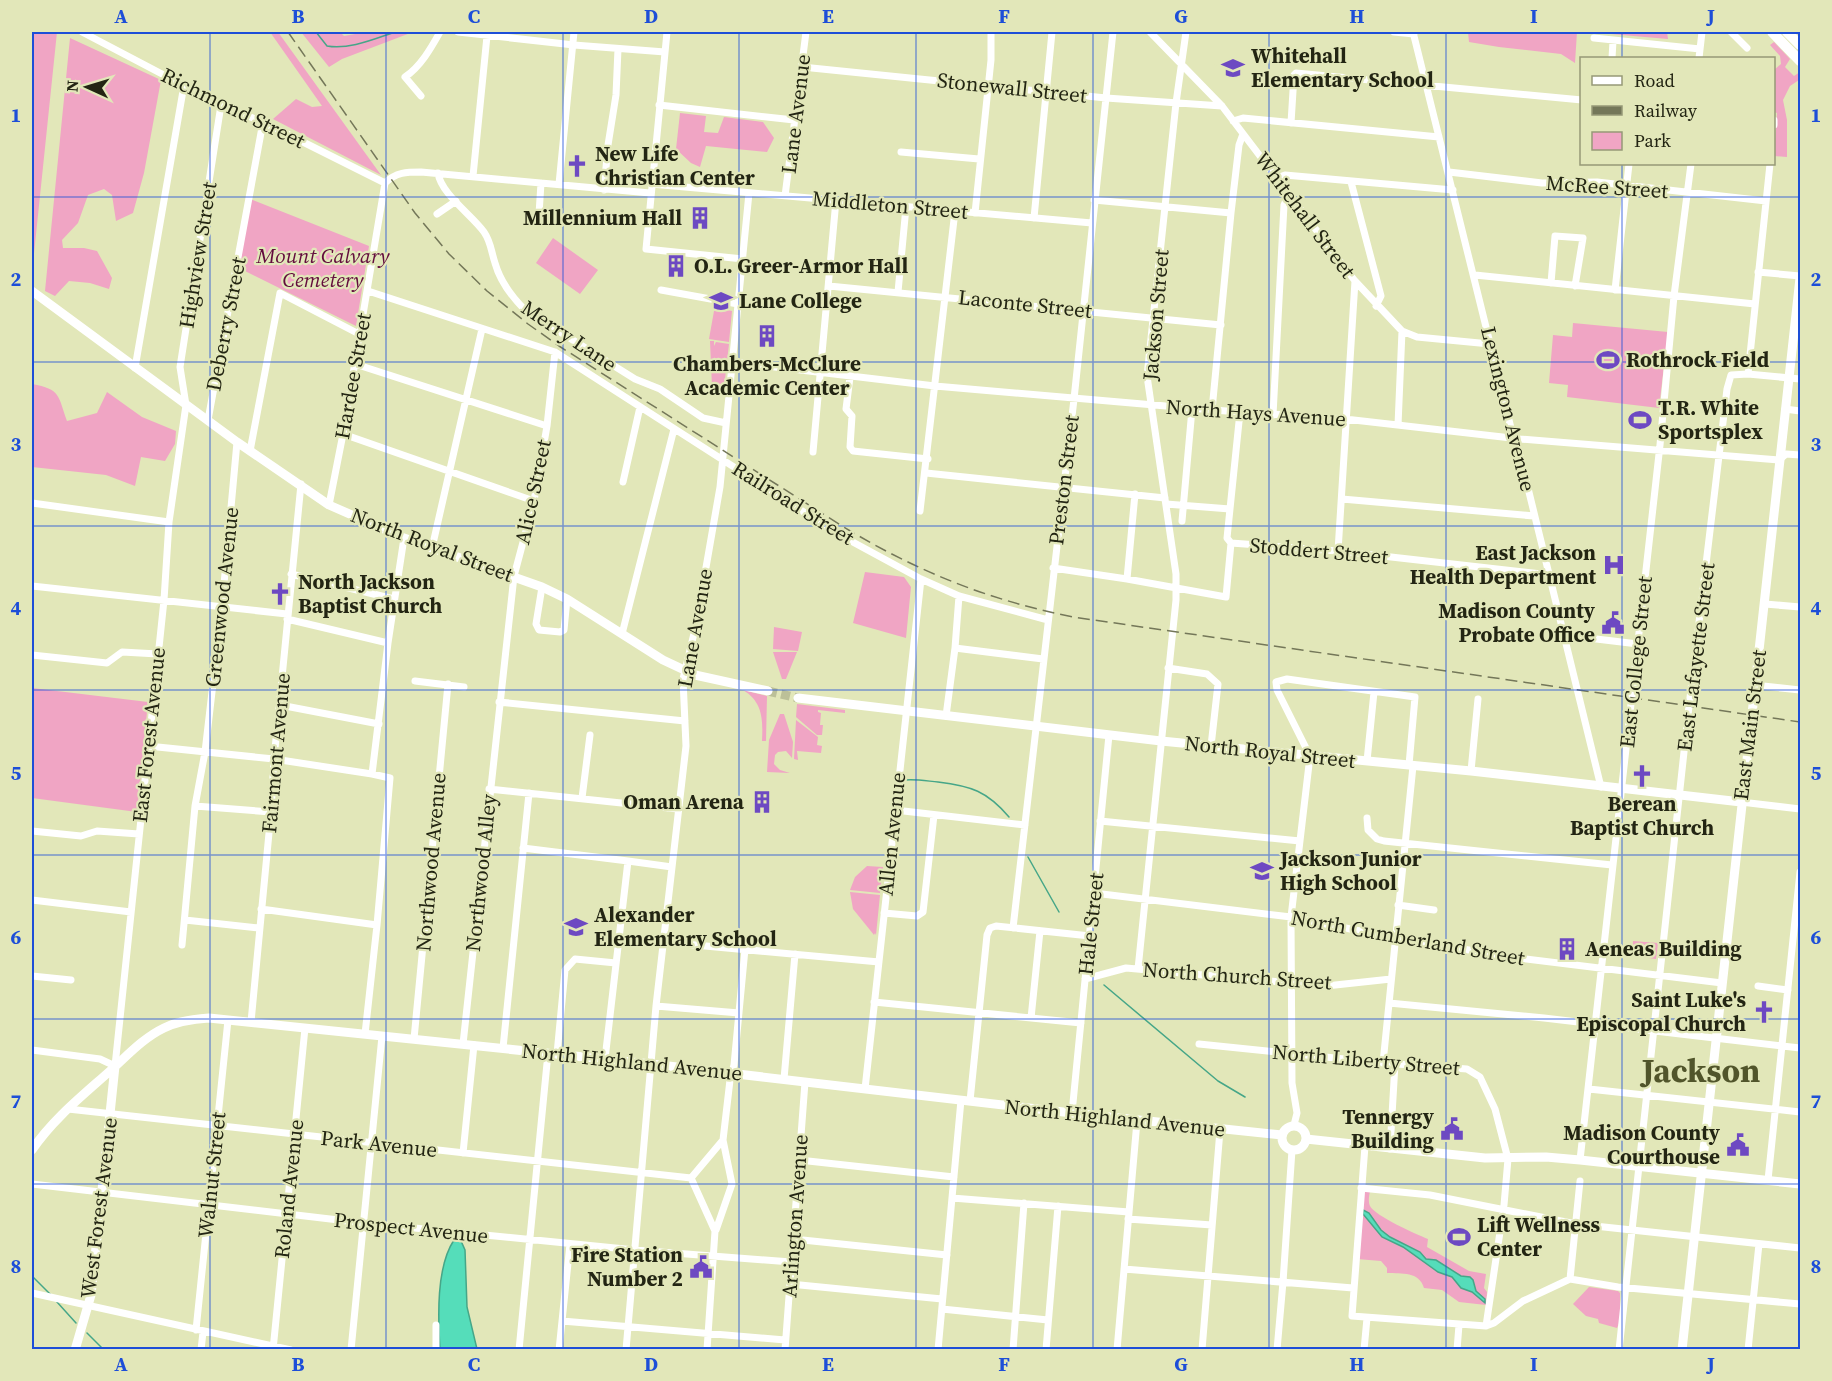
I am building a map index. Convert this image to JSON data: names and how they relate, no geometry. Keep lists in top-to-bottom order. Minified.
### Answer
{"streets":{"main road":["North Royal Street","East Main Street","North Highland Avenue","West Forest Avenue"],"street":["Stonewall Street","Richmond Street","Lane Avenue","McRee Street","Middleton Street","Whitehall Street","Highview Street","Laconte Street","Jackson Street","Deberry Street","Merry Lane","Hardee Street","Lexington Avenue","North Hays Avenue","Preston Street","Alice Street","Railroad Street","Stoddert Street","Greenwood Avenue","East Lafayette Street","East College Street","East Forest Avenue","Fairmont Avenue","Allen Avenue","Northwood Avenue","Northwood Alley","Hale Street","North Cumberland Street","North Church Street","North Liberty Street","Park Avenue","Walnut Street","Roland Avenue","Arlington Avenue","Prospect Avenue"]},"crossings":[["Stonewall Street","Lane Avenue"],["Stonewall Street","Whitehall Street"],["Stonewall Street","Jackson Street"],["Stonewall Street","Preston Street"],["Richmond Street","Highview Street"],["Richmond Street","Deberry Street"],["Richmond Street","Hardee Street"],["Lane Avenue","Middleton Street"],["Lane Avenue","Merry Lane"],["Lane Avenue","North Hays Avenue"],["Lane Avenue","Railroad Street"],["Lane Avenue","North Royal Street"],["Lane Avenue","North Highland Avenue"],["Lane Avenue","Park Avenue"],["Lane Avenue","Prospect Avenue"],["McRee Street","Lexington Avenue"],["McRee Street","East College Street"],["Middleton Street","Preston Street"],["Whitehall Street","Jackson Street"],["Highview Street","North Royal Street"],["Highview Street","East Forest Avenue"],["Laconte Street","Jackson Street"],["Laconte Street","Preston Street"],["Jackson Street","North Hays Avenue"],["Jackson Street","North Royal Street"],["Jackson Street","North Cumberland Street"],["Jackson Street","North Church Street"],["Deberry Street","North Royal Street"],["Hardee Street","Railroad Street"],["Hardee Street","North Royal Street"],["Lexington Avenue","North Hays Avenue"],["Lexington Avenue","North Royal Street"],["Lexington Avenue","Stoddert Street"],["North Hays Avenue","Preston Street"],["North Hays Avenue","East Lafayette Street"],["North Hays Avenue","East College Street"],["North Hays Avenue","East Main Street"],["Preston Street","Railroad Street"],["Preston Street","North Royal Street"],["Alice Street","Railroad Street"],["Alice Street","North Royal Street"],["Alice Street","Northwood Alley"],["Railroad Street","Allen Avenue"],["North Royal Street","Greenwood Avenue"],["North Royal Street","East Lafayette Street"],["North Royal Street","East College Street"],["North Royal Street","East Main Street"],["North Royal Street","East Forest Avenue"],["North Royal Street","Fairmont Avenue"],["North Royal Street","Allen Avenue"],["North Royal Street","Hale Street"],["East Lafayette Street","North Cumberland Street"],["East College Street","North Cumberland Street"],["East Main Street","North Cumberland Street"],["East Forest Avenue","North Highland Avenue"],["East Forest Avenue","West Forest Avenue"],["Fairmont Avenue","North Highland Avenue"],["Allen Avenue","North Highland Avenue"],["Northwood Avenue","North Highland Avenue"],["Northwood Alley","North Highland Avenue"],["Hale Street","North Cumberland Street"],["Hale Street","North Church Street"],["Hale Street","North Highland Avenue"],["North Highland Avenue","Park Avenue"],["North Highland Avenue","Walnut Street"],["North Highland Avenue","Roland Avenue"],["North Highland Avenue","West Forest Avenue"],["North Highland Avenue","Arlington Avenue"],["Park Avenue","Walnut Street"],["Park Avenue","Roland Avenue"],["Park Avenue","West Forest Avenue"],["Walnut Street","Prospect Avenue"],["Roland Avenue","Prospect Avenue"],["West Forest Avenue","Prospect Avenue"],["Arlington Avenue","Prospect Avenue"]],"districts":["Jackson"],"parks":["Mount Calvary Cemetery"],"places":{"school or university":["Whitehall Elementary School","Lane College","Jackson Junior High School","Alexander Elementary School"],"church":["New Life Christian Center","North Jackson Baptist Church","Berean Baptist Church","Saint Luke's Episcopal Church"],"building":["Millennium Hall","O.L. Greer-Armor Hall","Chambers-McClure Academic Center","Oman Arena","Aeneas Building"],"sports":["Rothrock Field","T.R. White Sportsplex","Lift Wellness Center"],"hospital":["East Jackson Health Department"],"public building":["Madison County Probate Office","Tennergy Building","Madison County Courthouse","Fire Station Number 2"]},"legend":["Road","Railway","Park"],"north":"left","grid":{"columns":["A","B","C","D","E","F","G","H","I","J"],"rows":["1","2","3","4","5","6","7","8"]}}
